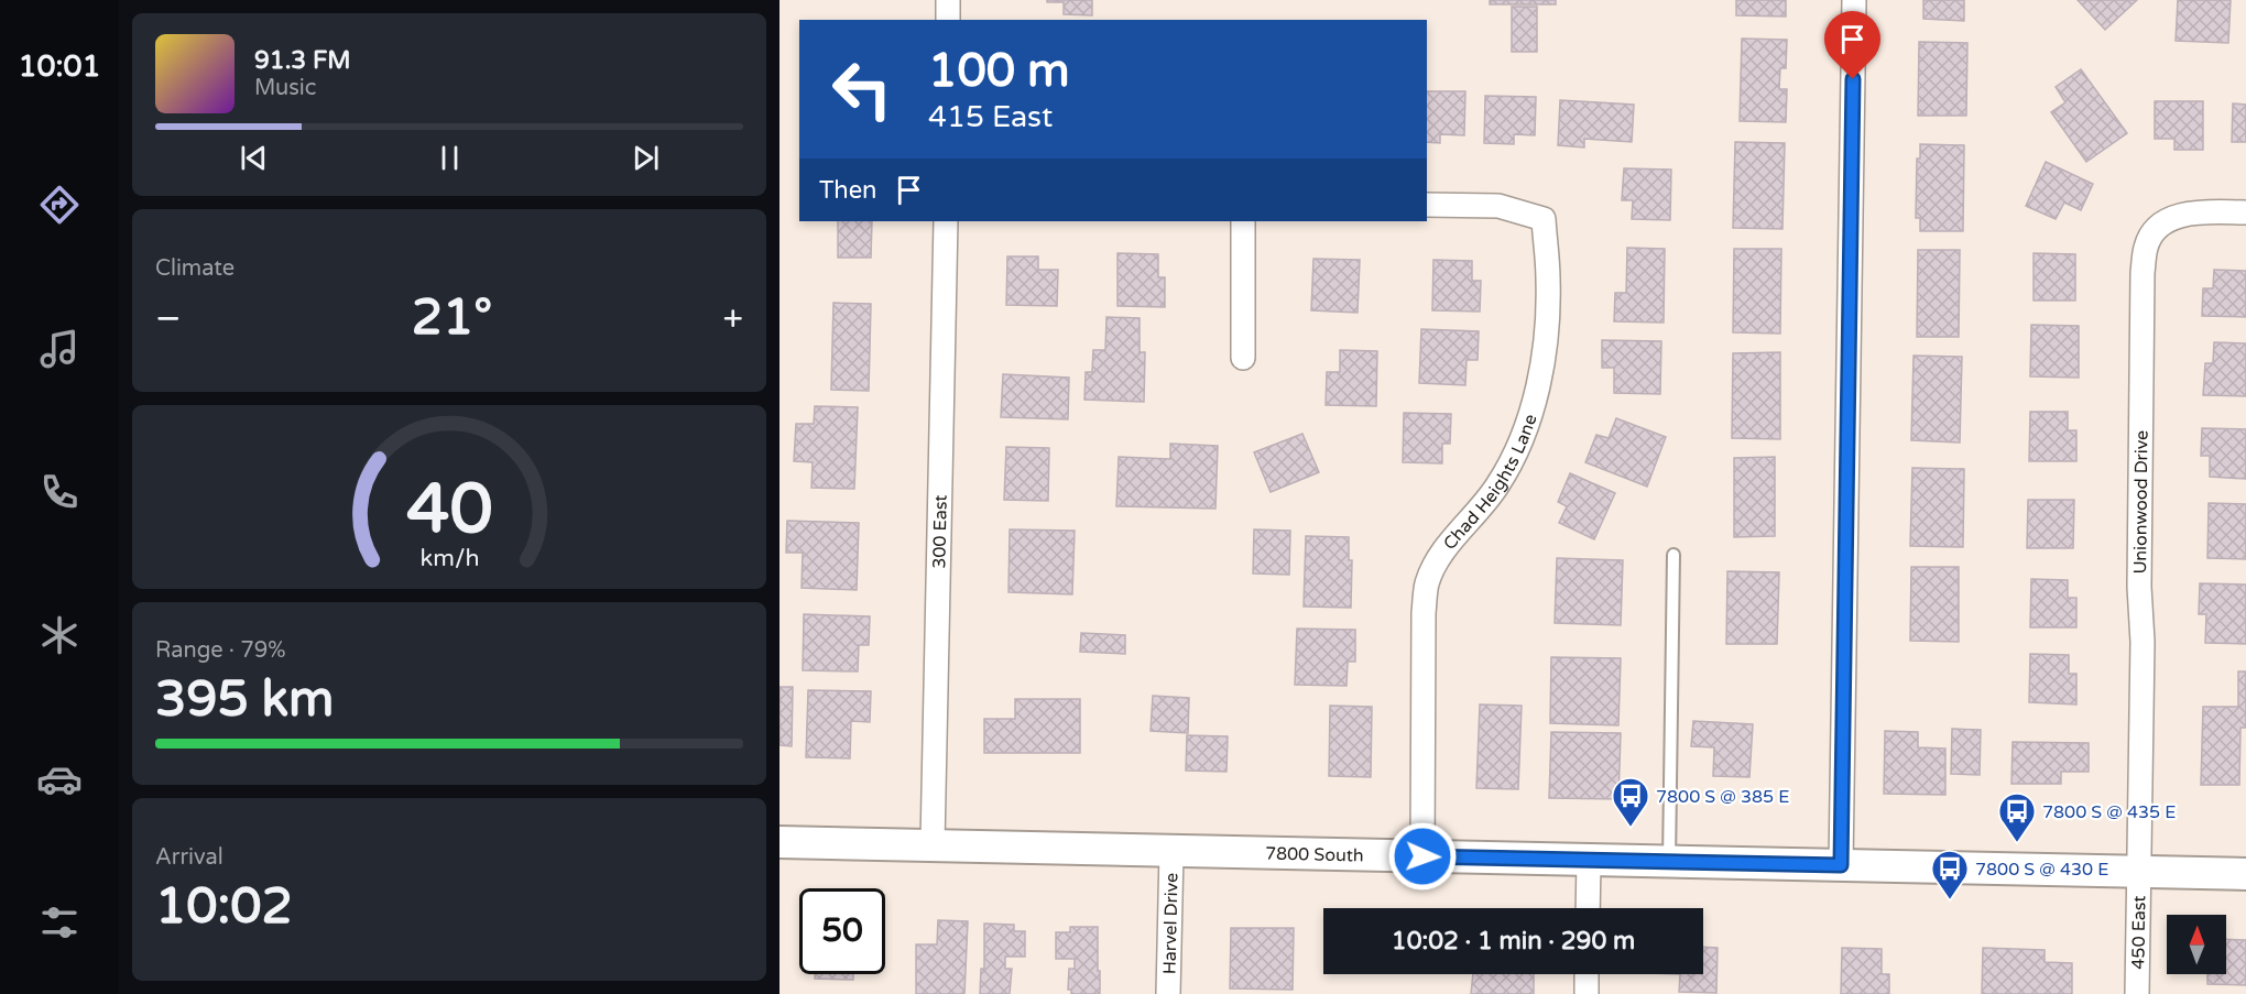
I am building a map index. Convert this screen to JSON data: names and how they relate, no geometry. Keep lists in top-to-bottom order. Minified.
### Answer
{"streets":{"main road":["7800 South"],"street":["Chad Heights Lane","Unionwood Drive","300 East","Harvel Drive","450 East"]},"crossings":[["Chad Heights Lane","7800 South"],["Unionwood Drive","7800 South"],["Unionwood Drive","450 East"],["300 East","7800 South"],["7800 South","Harvel Drive"],["7800 South","450 East"]],"places":{"bus stop":["7800 S @ 385 E","7800 S @ 435 E","7800 S @ 430 E"]},"north":"top","page":{"tabs":"10:01","turn":["100 m","415 East"],"song":["91.3 FM","Music"],"then":"Then","tile":["Climate",["Range · 79%","395 km"],["Arrival","10:02"]],"heat":["−","21°","+"],"limit":"50","trip":"10:02 · 1 min · 290 m","gauge":["40","km/h"]}}
